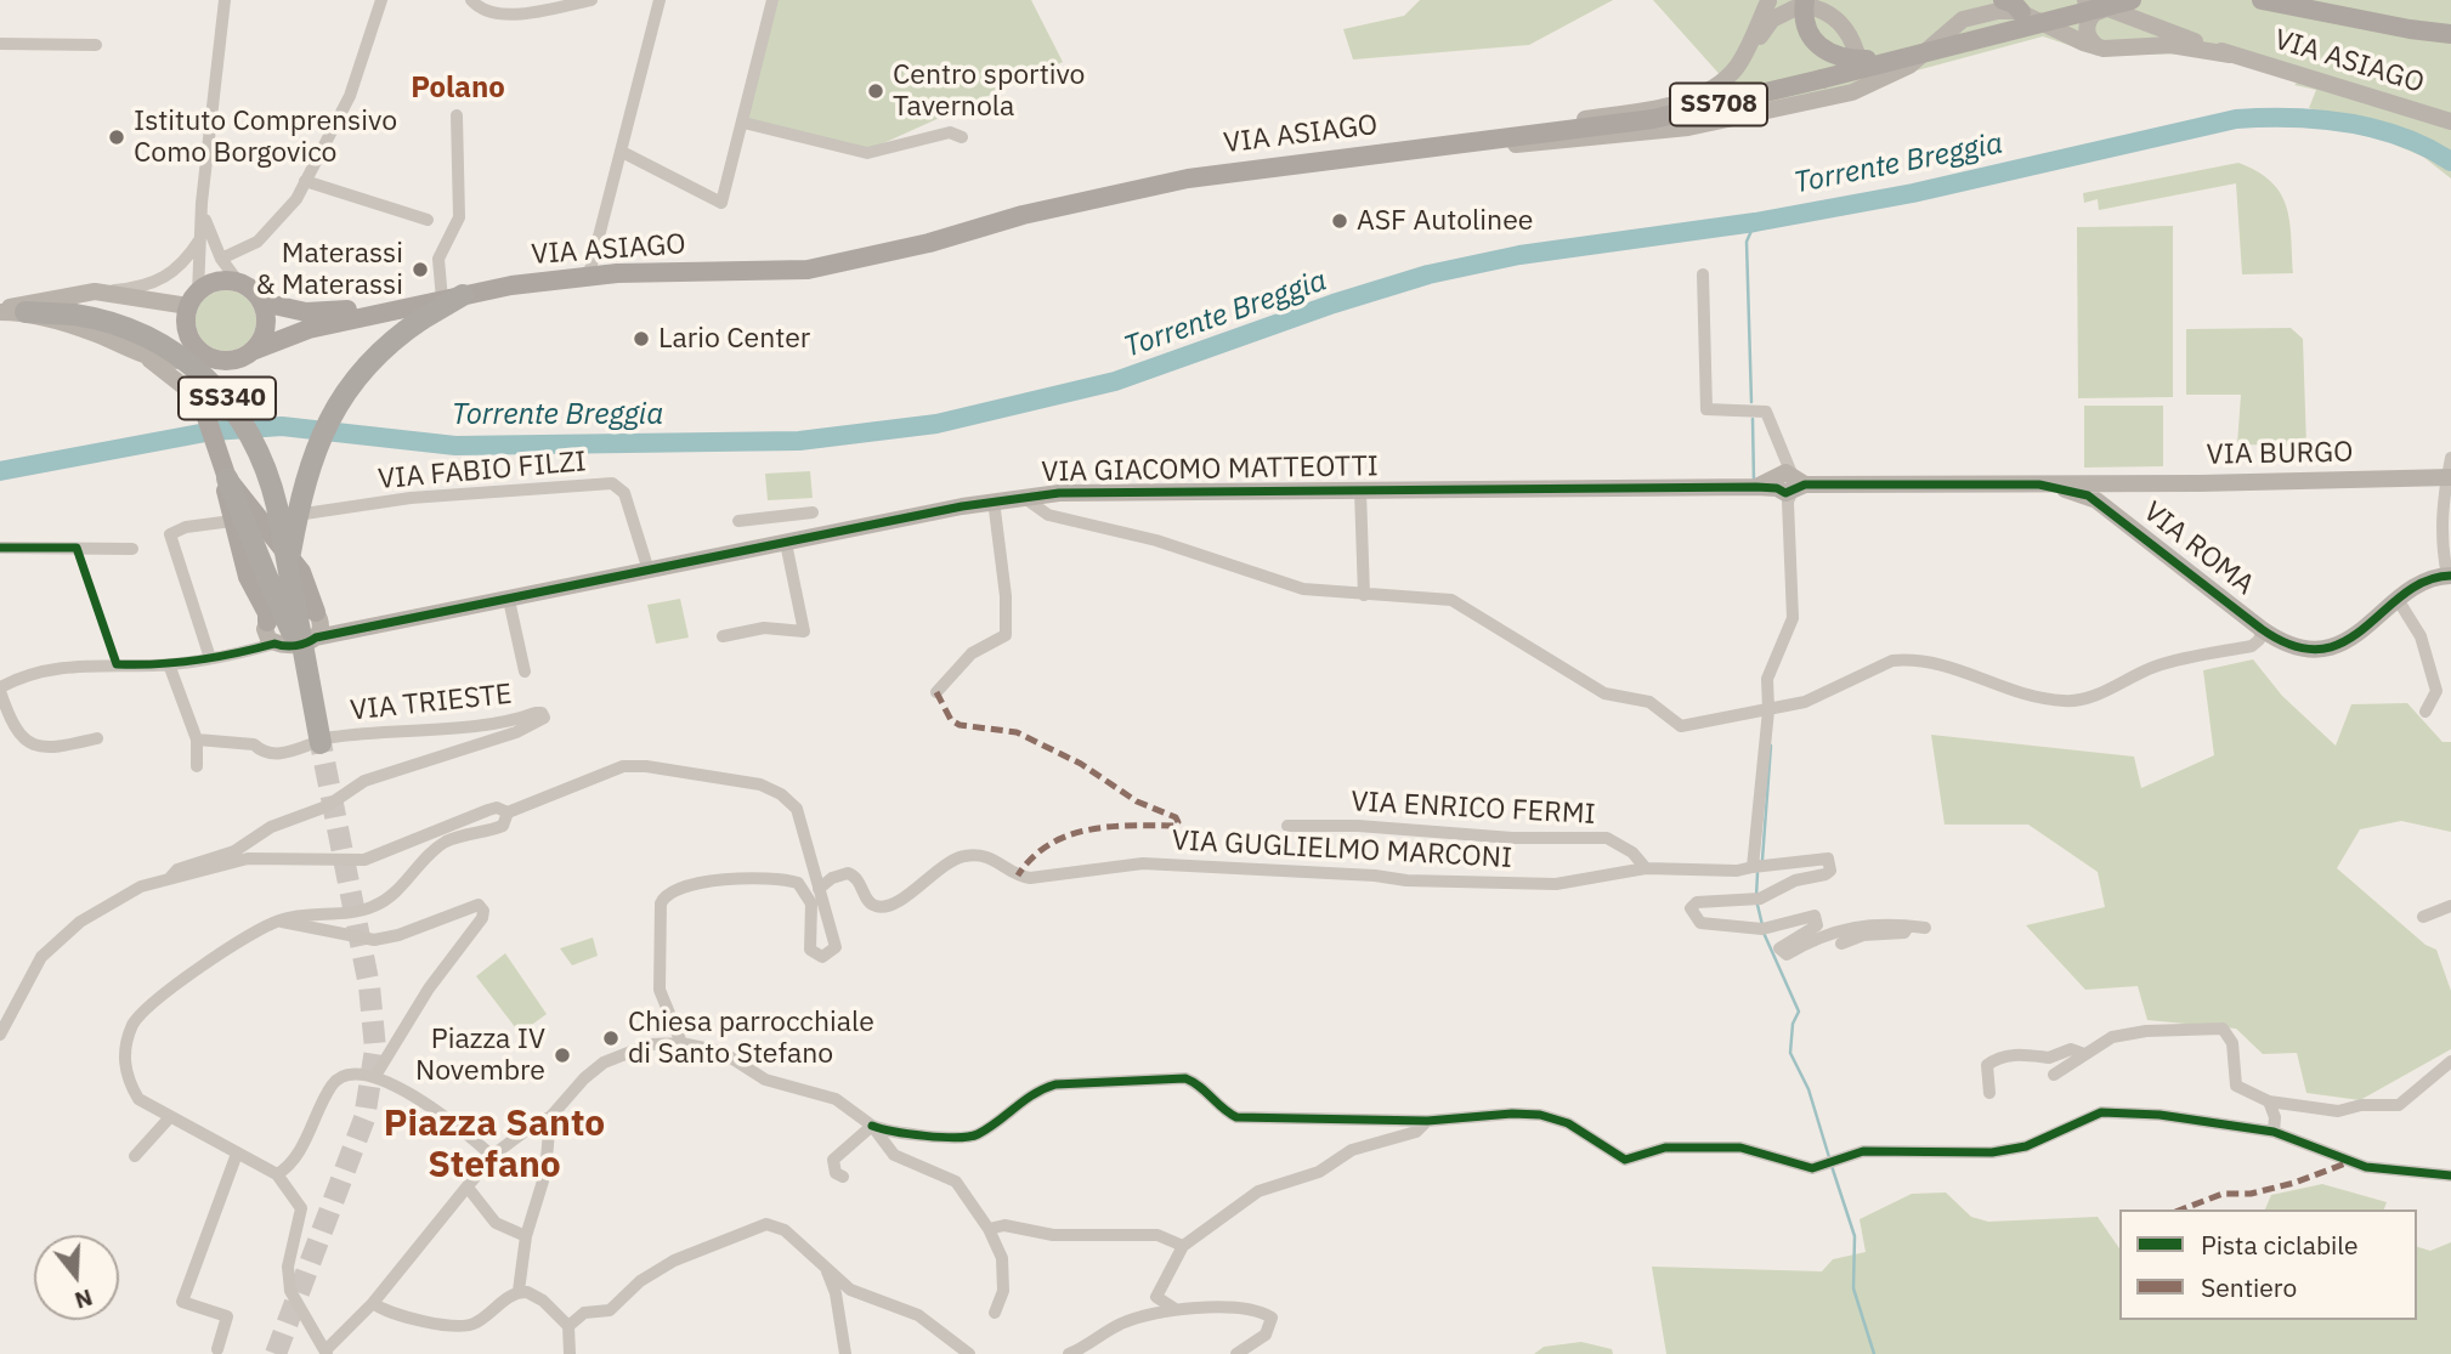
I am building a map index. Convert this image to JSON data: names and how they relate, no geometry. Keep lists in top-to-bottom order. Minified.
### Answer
{"streets":{"highway":["SS340"],"main road":["VIA ASIAGO","SS708"],"street":["VIA BURGO","VIA GIACOMO MATTEOTTI","VIA FABIO FILZI","VIA ROMA","VIA TRIESTE","VIA ENRICO FERMI","VIA GUGLIELMO MARCONI"]},"crossings":[["VIA ASIAGO","SS708"],["VIA ASIAGO","SS340"],["VIA BURGO","VIA ROMA"],["VIA GIACOMO MATTEOTTI","VIA FABIO FILZI"],["VIA GIACOMO MATTEOTTI","VIA ROMA"],["VIA ENRICO FERMI","VIA GUGLIELMO MARCONI"]],"districts":["Polano","Piazza Santo Stefano"],"water":["Torrente Breggia"],"places":["Centro sportivo Tavernola","Istituto Comprensivo Como Borgovico","ASF Autolinee","Materassi & Materassi","Lario Center","Chiesa parrocchiale di Santo Stefano","Piazza IV Novembre"],"legend":["Pista ciclabile","Sentiero"],"north":"bottom"}
